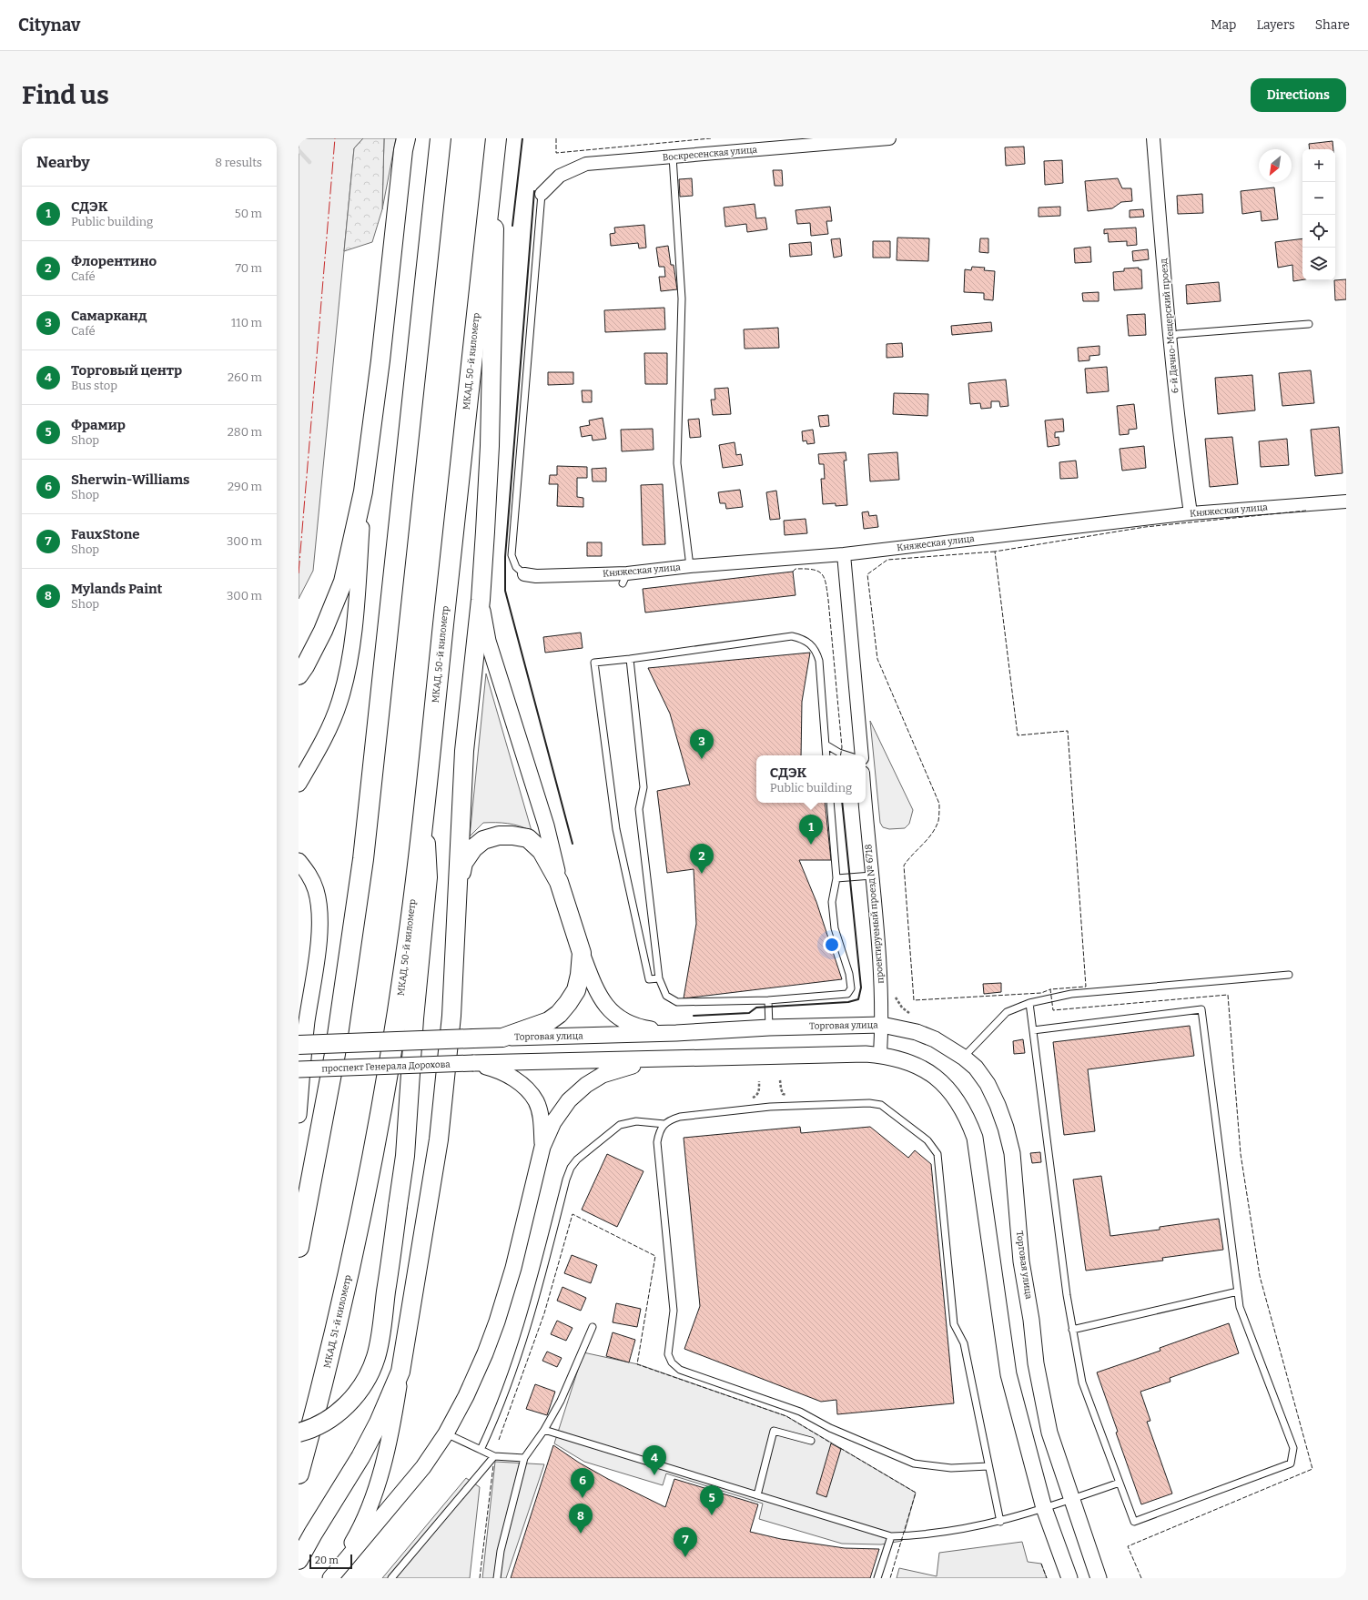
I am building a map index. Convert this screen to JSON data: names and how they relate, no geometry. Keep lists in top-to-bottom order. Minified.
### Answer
{"streets":{"highway":["МКАД, 50-й километр","МКАД, 51-й километр"],"main road":["Торговая улица"],"street":["Воскресенская улица","6-й Дачно-Мещерский проезд","Княжеская улица","проектируемый проезд № 6718","проспект Генерала Дорохова"]},"crossings":[["6-й Дачно-Мещерский проезд","Княжеская улица"],["МКАД, 50-й километр","МКАД, 51-й километр"],["проектируемый проезд № 6718","Торговая улица"]],"scale_bar":"20 m","north":"bottom left","page":{"header":"Citynav","nav":["Map","Layers","Share"],"buttons":"Directions","title":"Find us","heading":["Nearby","8 results"],"map_buttons":["+","−"],"list":[{"mark":"1","name":"СДЭК","note":"Public building","value":"50 m"},{"mark":"2","name":"Флорентино","note":"Café","value":"70 m"},{"mark":"3","name":"Самарканд","note":"Café","value":"110 m"},{"mark":"4","name":"Торговый центр","note":"Bus stop","value":"260 m"},{"mark":"5","name":"Фрамир","note":"Shop","value":"280 m"},{"mark":"6","name":"Sherwin-Williams","note":"Shop","value":"290 m"},{"mark":"7","name":"FauxStone","note":"Shop","value":"300 m"},{"mark":"8","name":"Mylands Paint","note":"Shop","value":"300 m"}],"pins":["3","1","2","4","6","5","8","7"],"popup":["СДЭК","Public building"],"scale":"20 m"}}
